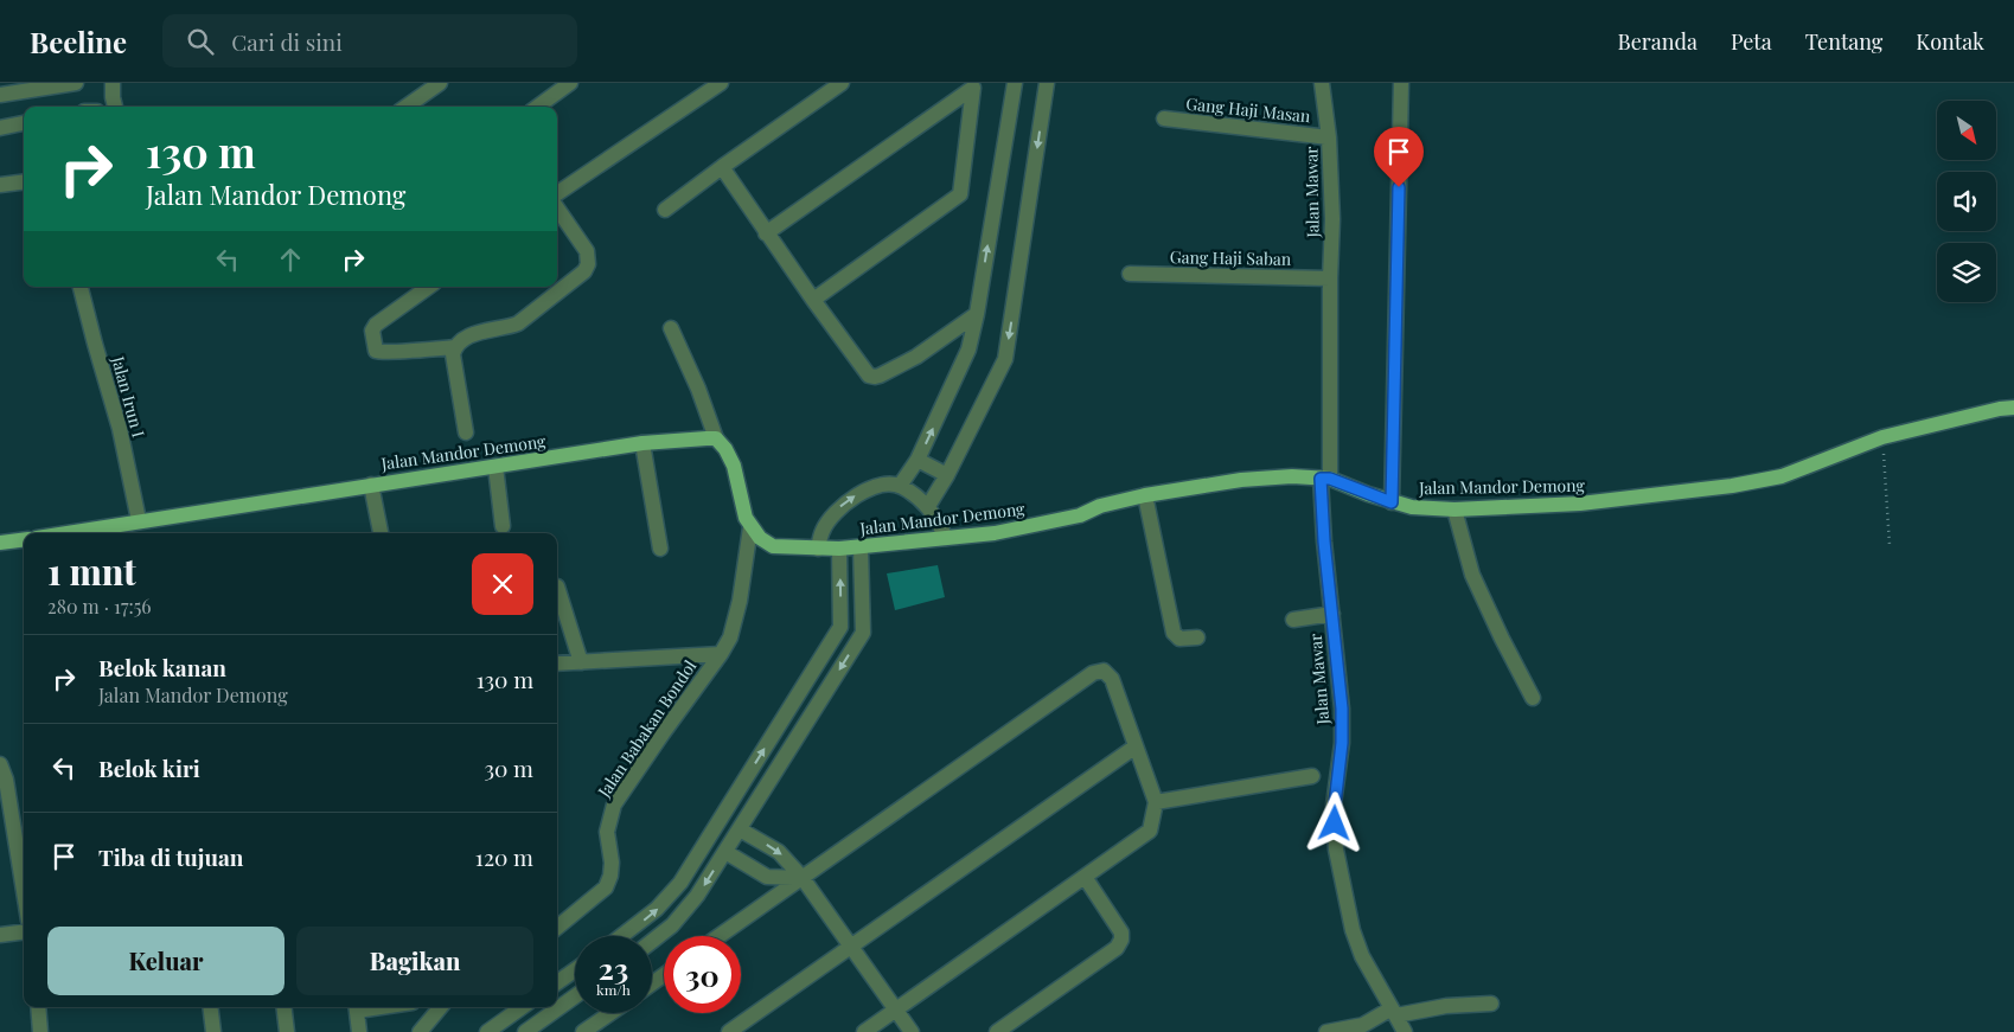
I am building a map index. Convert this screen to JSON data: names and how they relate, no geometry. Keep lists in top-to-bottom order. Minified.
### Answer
{"streets":{"main road":["Jalan Mandor Demong"],"street":["Gang Haji Masan","Jalan Mawar","Gang Haji Saban","Jalan Irun I","Jalan Babakan Bondol"]},"crossings":[["Gang Haji Masan","Jalan Mawar"],["Jalan Mawar","Gang Haji Saban"],["Jalan Mawar","Jalan Mandor Demong"],["Jalan Irun I","Jalan Mandor Demong"],["Jalan Mandor Demong","Jalan Babakan Bondol"]],"north":"bottom right","page":{"header":"Beeline","search":"Cari di sini","nav":["Beranda","Peta","Tentang","Kontak"],"turn":["130 m","Jalan Mandor Demong"],"heading":["1 mnt","280 m · 17:56"],"list":[{"name":"Belok kanan","note":"Jalan Mandor Demong","value":"130 m"},{"name":"Belok kiri","value":"30 m"},{"name":"Tiba di tujuan","value":"120 m"}],"buttons":["Keluar","Bagikan"],"speed":"23 km/h","limit":"30"}}
